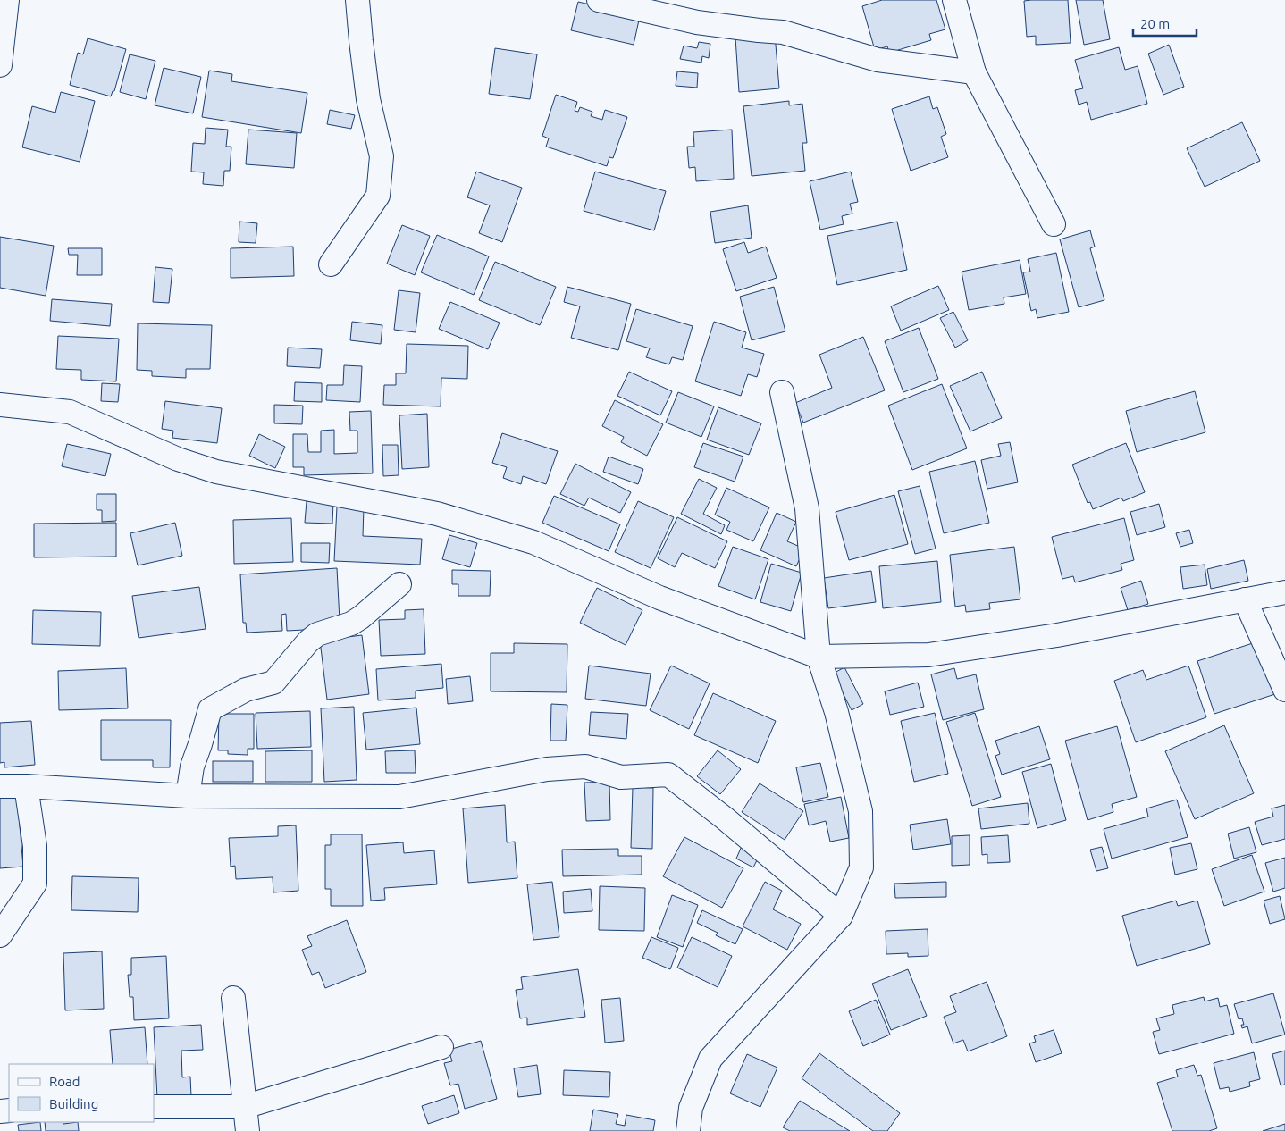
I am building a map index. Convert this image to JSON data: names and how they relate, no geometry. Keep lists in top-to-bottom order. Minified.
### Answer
{"legend":["Road","Building"],"scale_bar":"20 m"}
